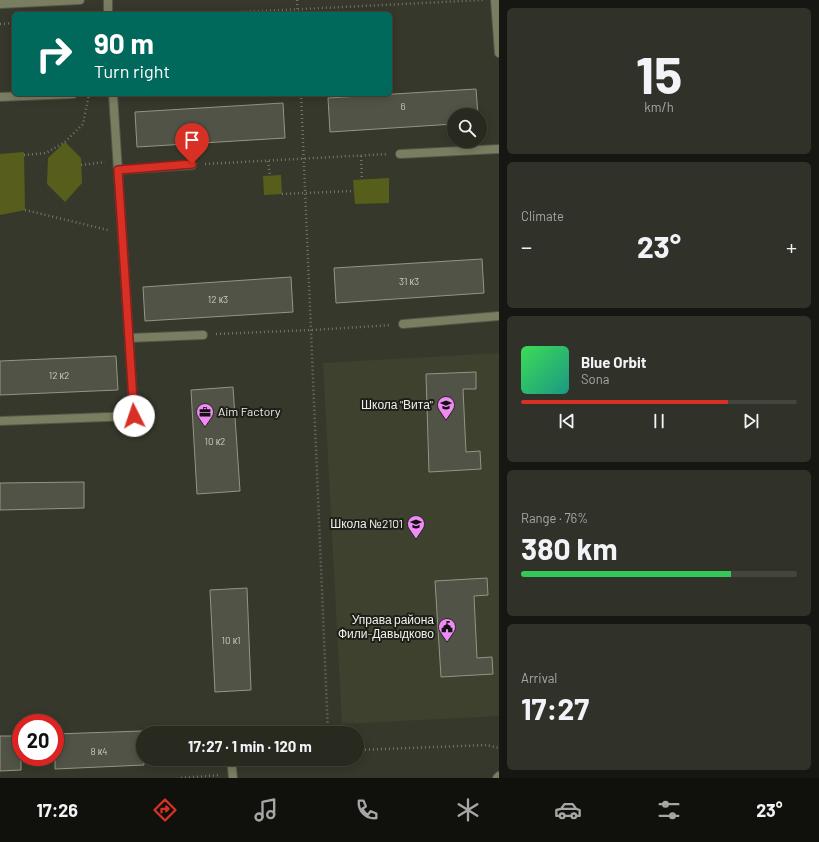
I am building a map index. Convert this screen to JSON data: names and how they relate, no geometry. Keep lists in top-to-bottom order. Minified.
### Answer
{"places":{"school or university":["Школа \"Вита\"","Школа №2101"],"office":["Aim Factory"],"public building":["Управа района Фили-Давыдково"]},"house_numbers":["6","31 к3","12 к3","12 к2","10 к2","10 к1","8 к4"],"page":{"tile":[["15","km/h"],"Climate",["Range · 76%","380 km"],["Arrival","17:27"]],"turn":["90 m","Turn right"],"heat":["−","23°","+"],"song":["Blue Orbit","Sona"],"limit":"20","trip":"17:27 · 1 min · 120 m","tabs":["17:26","23°"]}}
